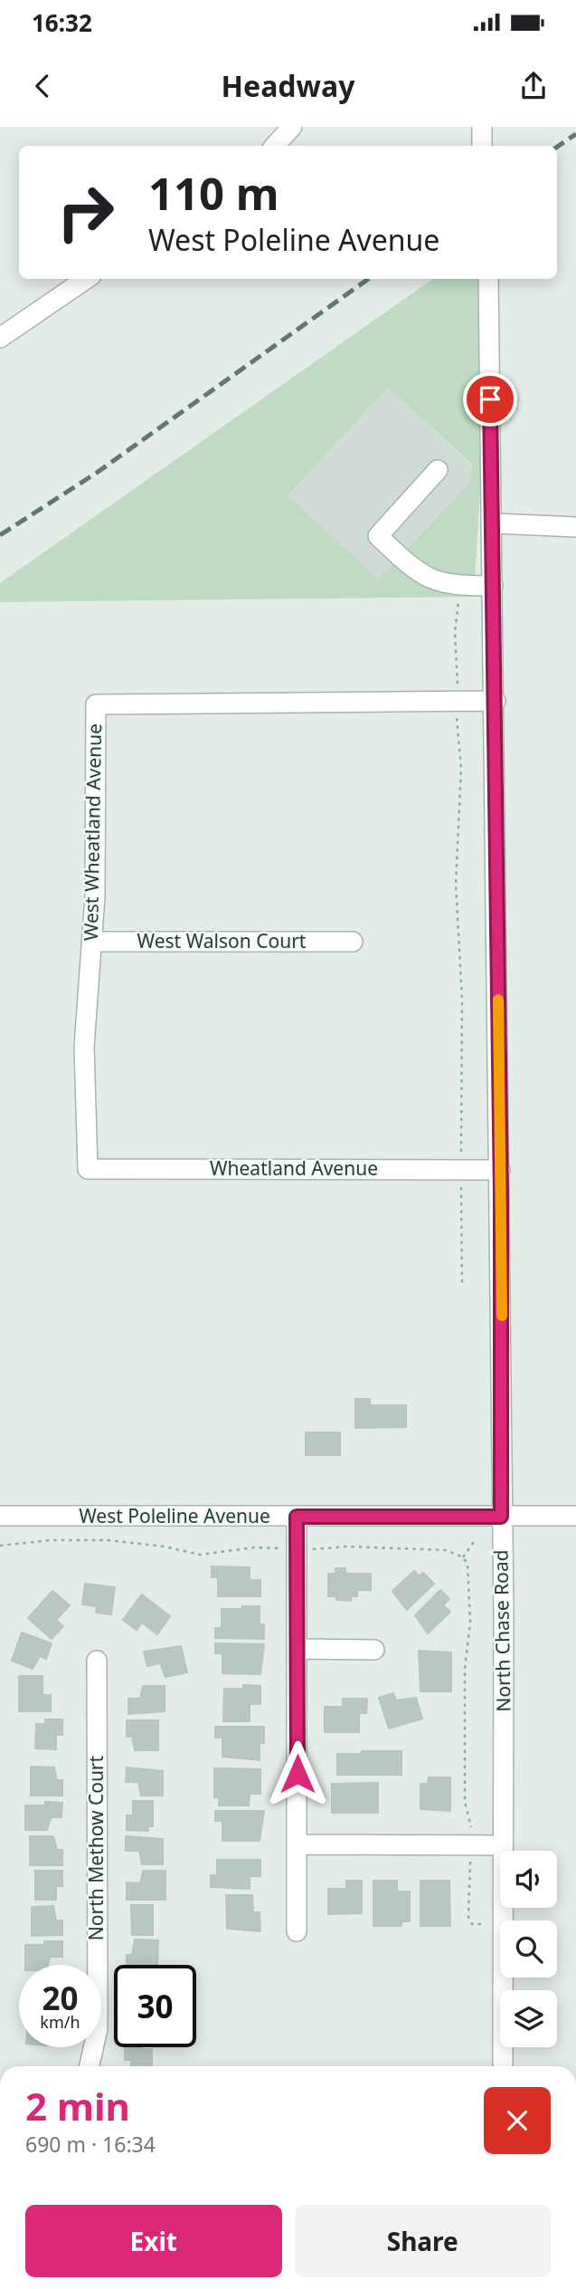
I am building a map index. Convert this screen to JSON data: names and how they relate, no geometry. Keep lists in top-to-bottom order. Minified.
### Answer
{"streets":{"street":["West Wheatland Avenue","West Walson Court","Wheatland Avenue","West Poleline Avenue","North Chase Road","North Methow Court"]},"crossings":[["West Wheatland Avenue","West Walson Court"],["West Wheatland Avenue","Wheatland Avenue"],["West Wheatland Avenue","North Chase Road"],["Wheatland Avenue","North Chase Road"],["West Poleline Avenue","North Chase Road"]],"page":{"status":"16:32","header":"Headway","turn":["110 m","West Poleline Avenue"],"speed":"20 km/h","limit":"30","heading":["2 min","690 m · 16:34"],"buttons":["Exit","Share"]}}
